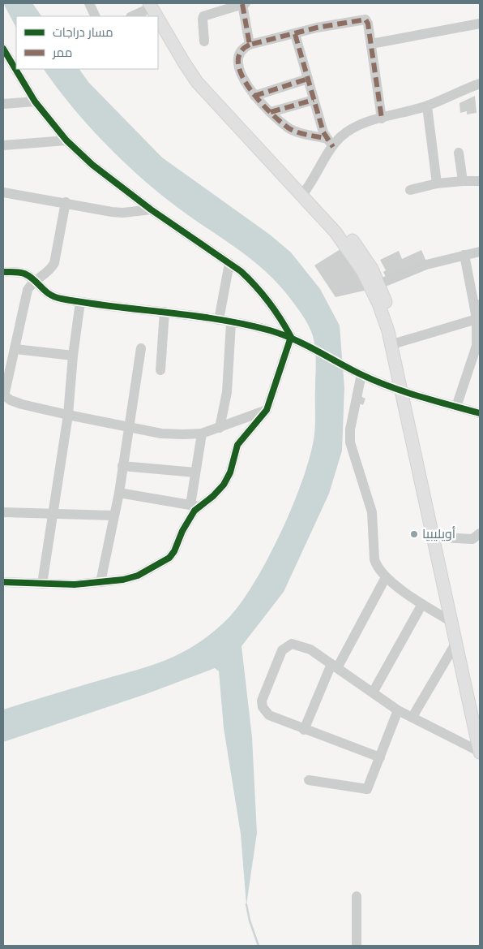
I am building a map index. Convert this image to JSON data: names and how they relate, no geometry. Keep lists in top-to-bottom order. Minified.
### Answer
{"places":["أويليبيا"],"legend":["مسار دراجات","ممر"]}
